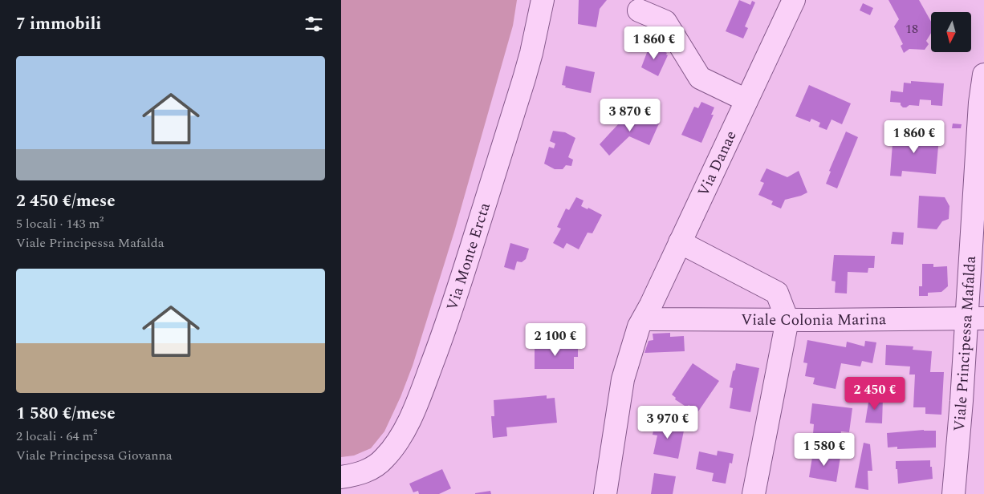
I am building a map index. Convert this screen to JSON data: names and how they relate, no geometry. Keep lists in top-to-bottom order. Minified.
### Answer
{"streets":{"street":["Via Danae","Via Monte Ercta","Viale Colonia Marina","Viale Principessa Mafalda"]},"crossings":[["Via Danae","Viale Colonia Marina"],["Viale Colonia Marina","Viale Principessa Mafalda"]],"house_numbers":["18"],"north":"bottom","page":{"heading":"7 immobili","price":["1 860 €","3 870 €","1 860 €","2 100 €","2 450 €","3 970 €","1 580 €"],"list":[{"name":"2 450 €/mese","note":"5 locali · 143 m² · Viale Principessa Mafalda"},{"name":"1 580 €/mese","note":"2 locali · 64 m² · Viale Principessa Giovanna"}]}}
